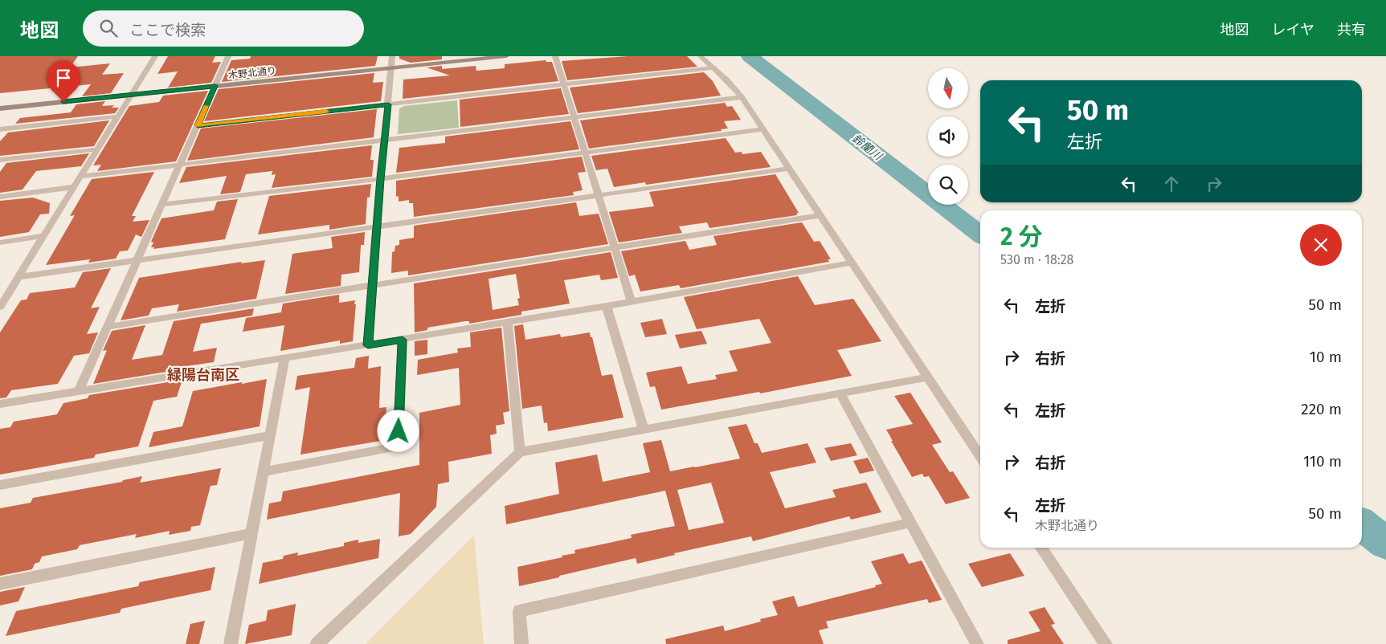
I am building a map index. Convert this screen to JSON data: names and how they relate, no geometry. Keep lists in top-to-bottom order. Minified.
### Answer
{"streets":{"street":["木野北通り"]},"districts":["緑陽台南区"],"water":["鈴蘭川"],"north":"bottom","page":{"header":"地図","search":"ここで検索","nav":["地図","レイヤ","共有"],"turn":["50 m","左折"],"heading":["2 分","530 m · 18:28"],"list":[{"name":"左折","value":"50 m"},{"name":"右折","value":"10 m"},{"name":"左折","value":"220 m"},{"name":"右折","value":"110 m"},{"name":"左折","note":"木野北通り","value":"50 m"}]}}
